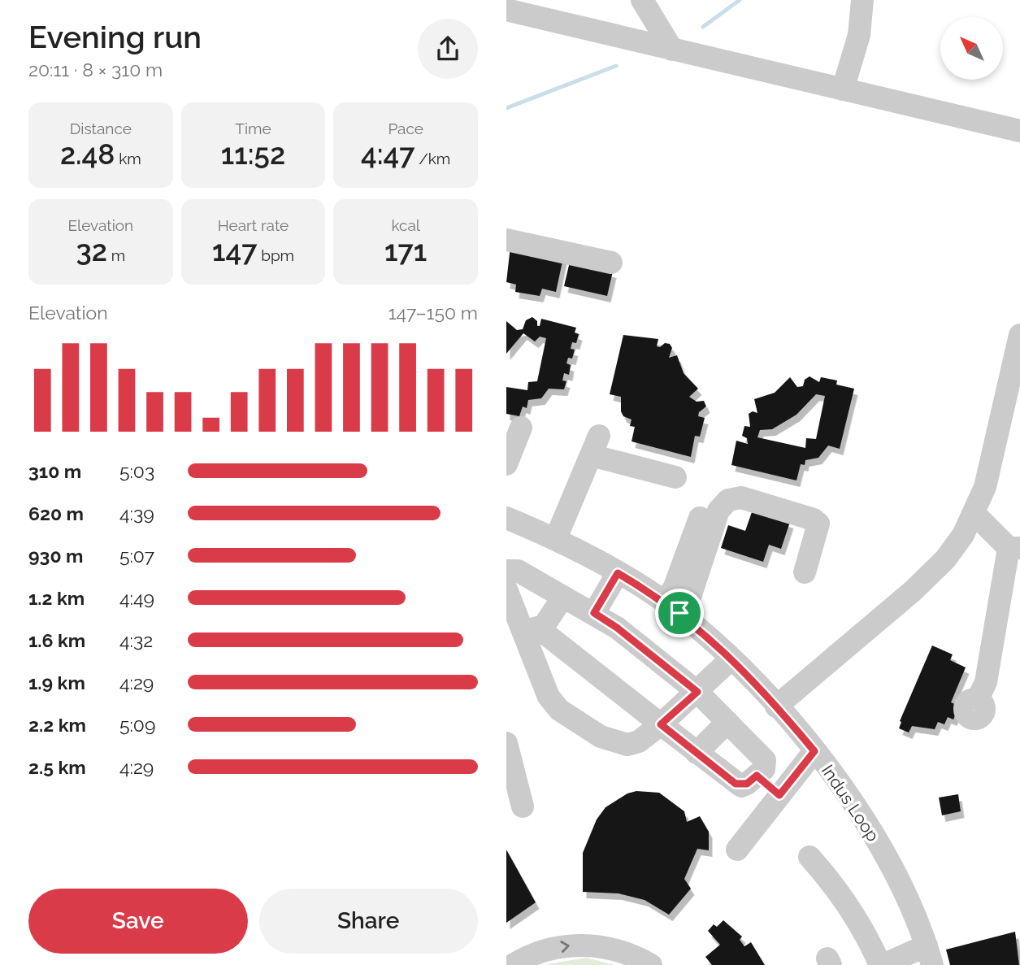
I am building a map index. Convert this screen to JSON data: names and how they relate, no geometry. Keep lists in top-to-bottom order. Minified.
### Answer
{"streets":{"street":["Indus Loop"]},"north":"top left","page":{"heading":["Evening run","20:11 · 8 × 310 m"],"stats":[["Distance","2.48 km"],["Time","11:52"],["Pace","4:47 /km"],["Elevation","32 m"],["Heart rate","147 bpm"],["kcal","171"]],"chart":["Elevation","147–150 m"],"list":[{"name":"310 m","note":"5:03"},{"name":"620 m","note":"4:39"},{"name":"930 m","note":"5:07"},{"name":"1.2 km","note":"4:49"},{"name":"1.6 km","note":"4:32"},{"name":"1.9 km","note":"4:29"},{"name":"2.2 km","note":"5:09"},{"name":"2.5 km","note":"4:29"}],"buttons":["Save","Share"]}}
